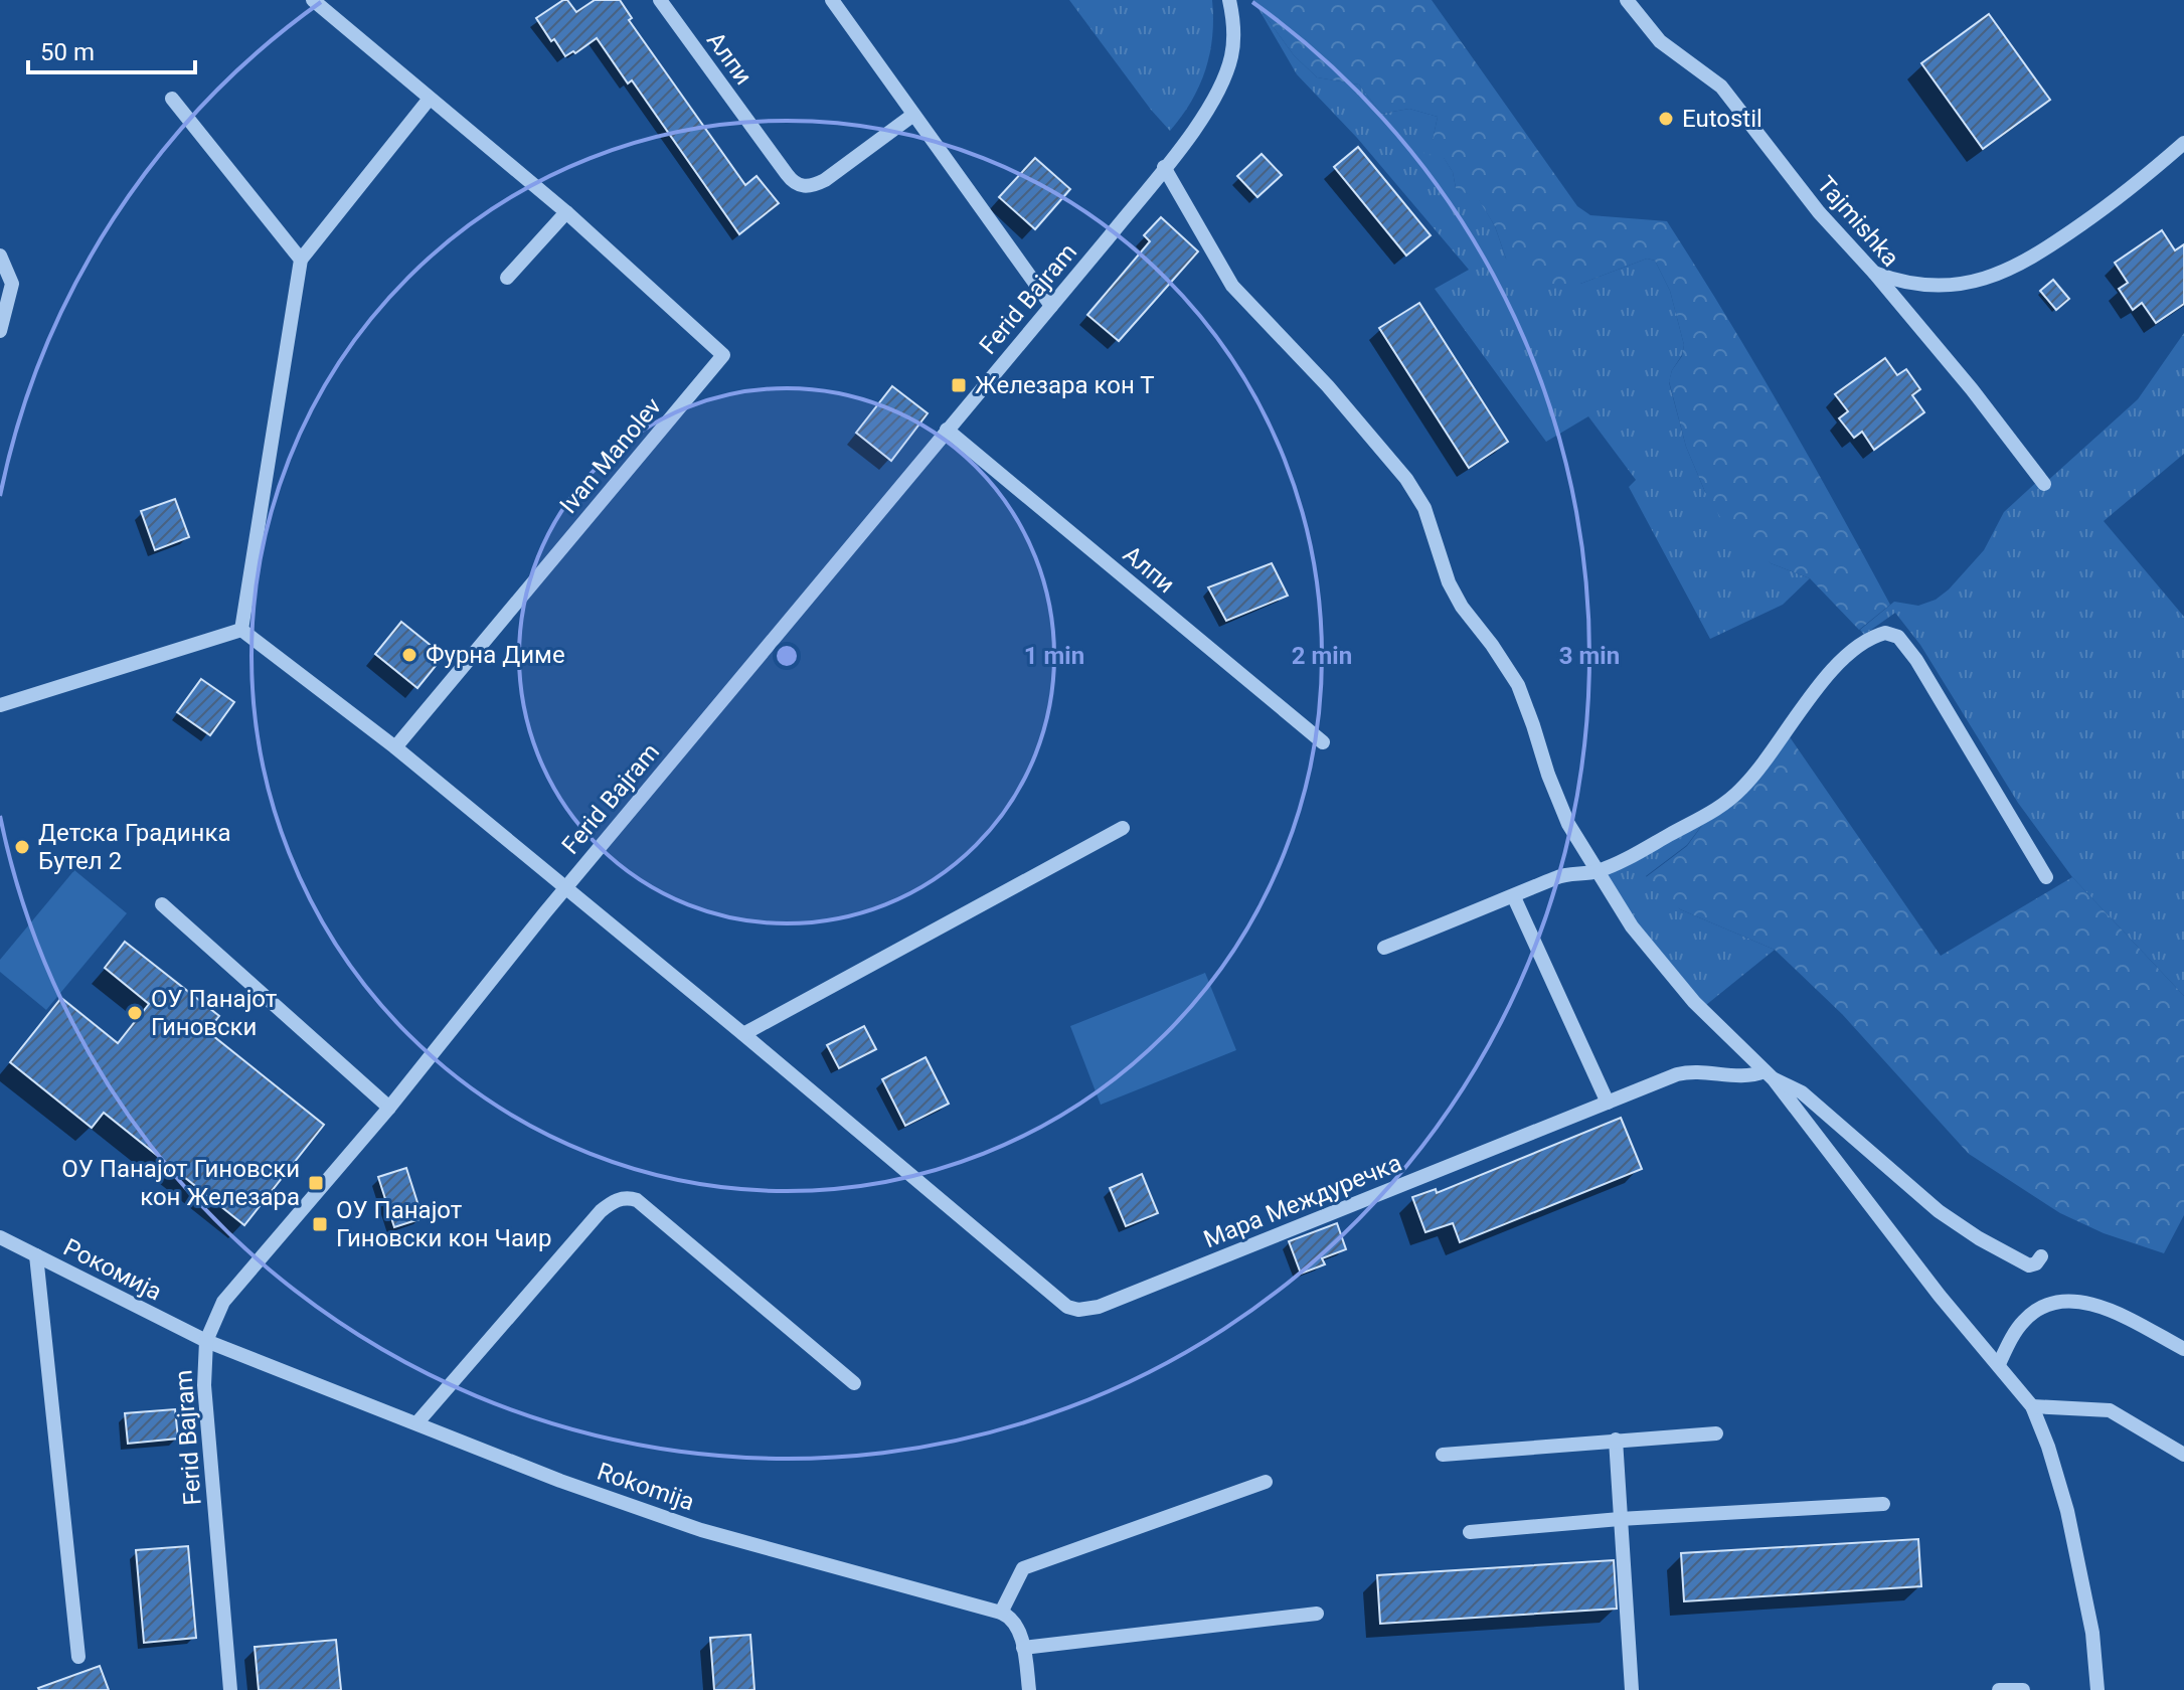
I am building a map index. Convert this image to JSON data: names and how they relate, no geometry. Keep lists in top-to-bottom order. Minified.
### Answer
{"streets":{"street":["Алпи","Tajmishka","Ferid Bajram","Ivan Manolev","Мара Междуречка","Рокомија","Rokomija"]},"crossings":[["Алпи","Ferid Bajram"],["Ferid Bajram","Мара Междуречка"],["Ferid Bajram","Рокомија"],["Ferid Bajram","Rokomija"],["Рокомија","Rokomija"]],"places":{"other":["Eutostil","Фурна Диме","Детска Градинка Бутел 2","ОУ Панајот Гиновски"],"transit":["Железара кон Т","ОУ Панајот Гиновски кон Железара","ОУ Панајот Гиновски кон Чаир"]},"scale_bar":"50 m","rings":["1 min","2 min","3 min"]}
